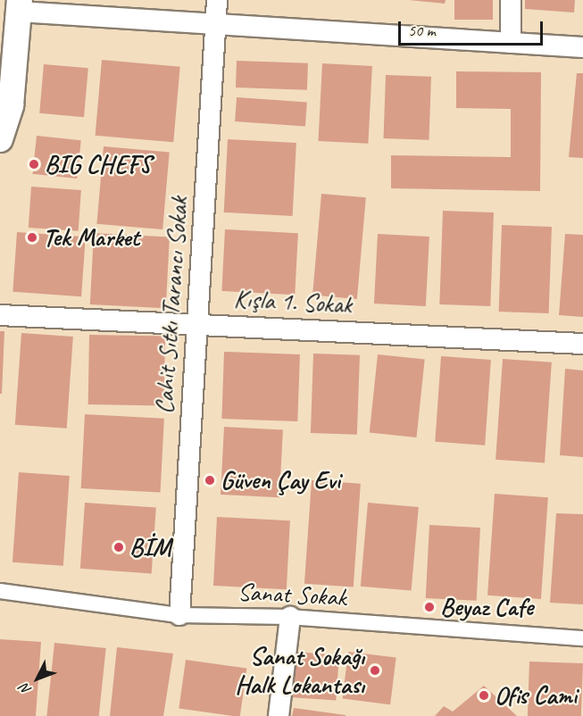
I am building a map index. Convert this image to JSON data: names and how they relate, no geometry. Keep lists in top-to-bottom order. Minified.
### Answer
{"streets":{"street":["Kışla 1. Sokak","Cahit Sıtkı Tarancı Sokak","Sanat Sokak"]},"crossings":[["Kışla 1. Sokak","Cahit Sıtkı Tarancı Sokak"],["Cahit Sıtkı Tarancı Sokak","Sanat Sokak"]],"places":["BIG CHEFS","Tek Market","Güven Çay Evi","BİM","Beyaz Cafe","Sanat Sokağı Halk Lokantası","Ofis Cami"],"scale_bar":"50 m","north":"bottom left"}
